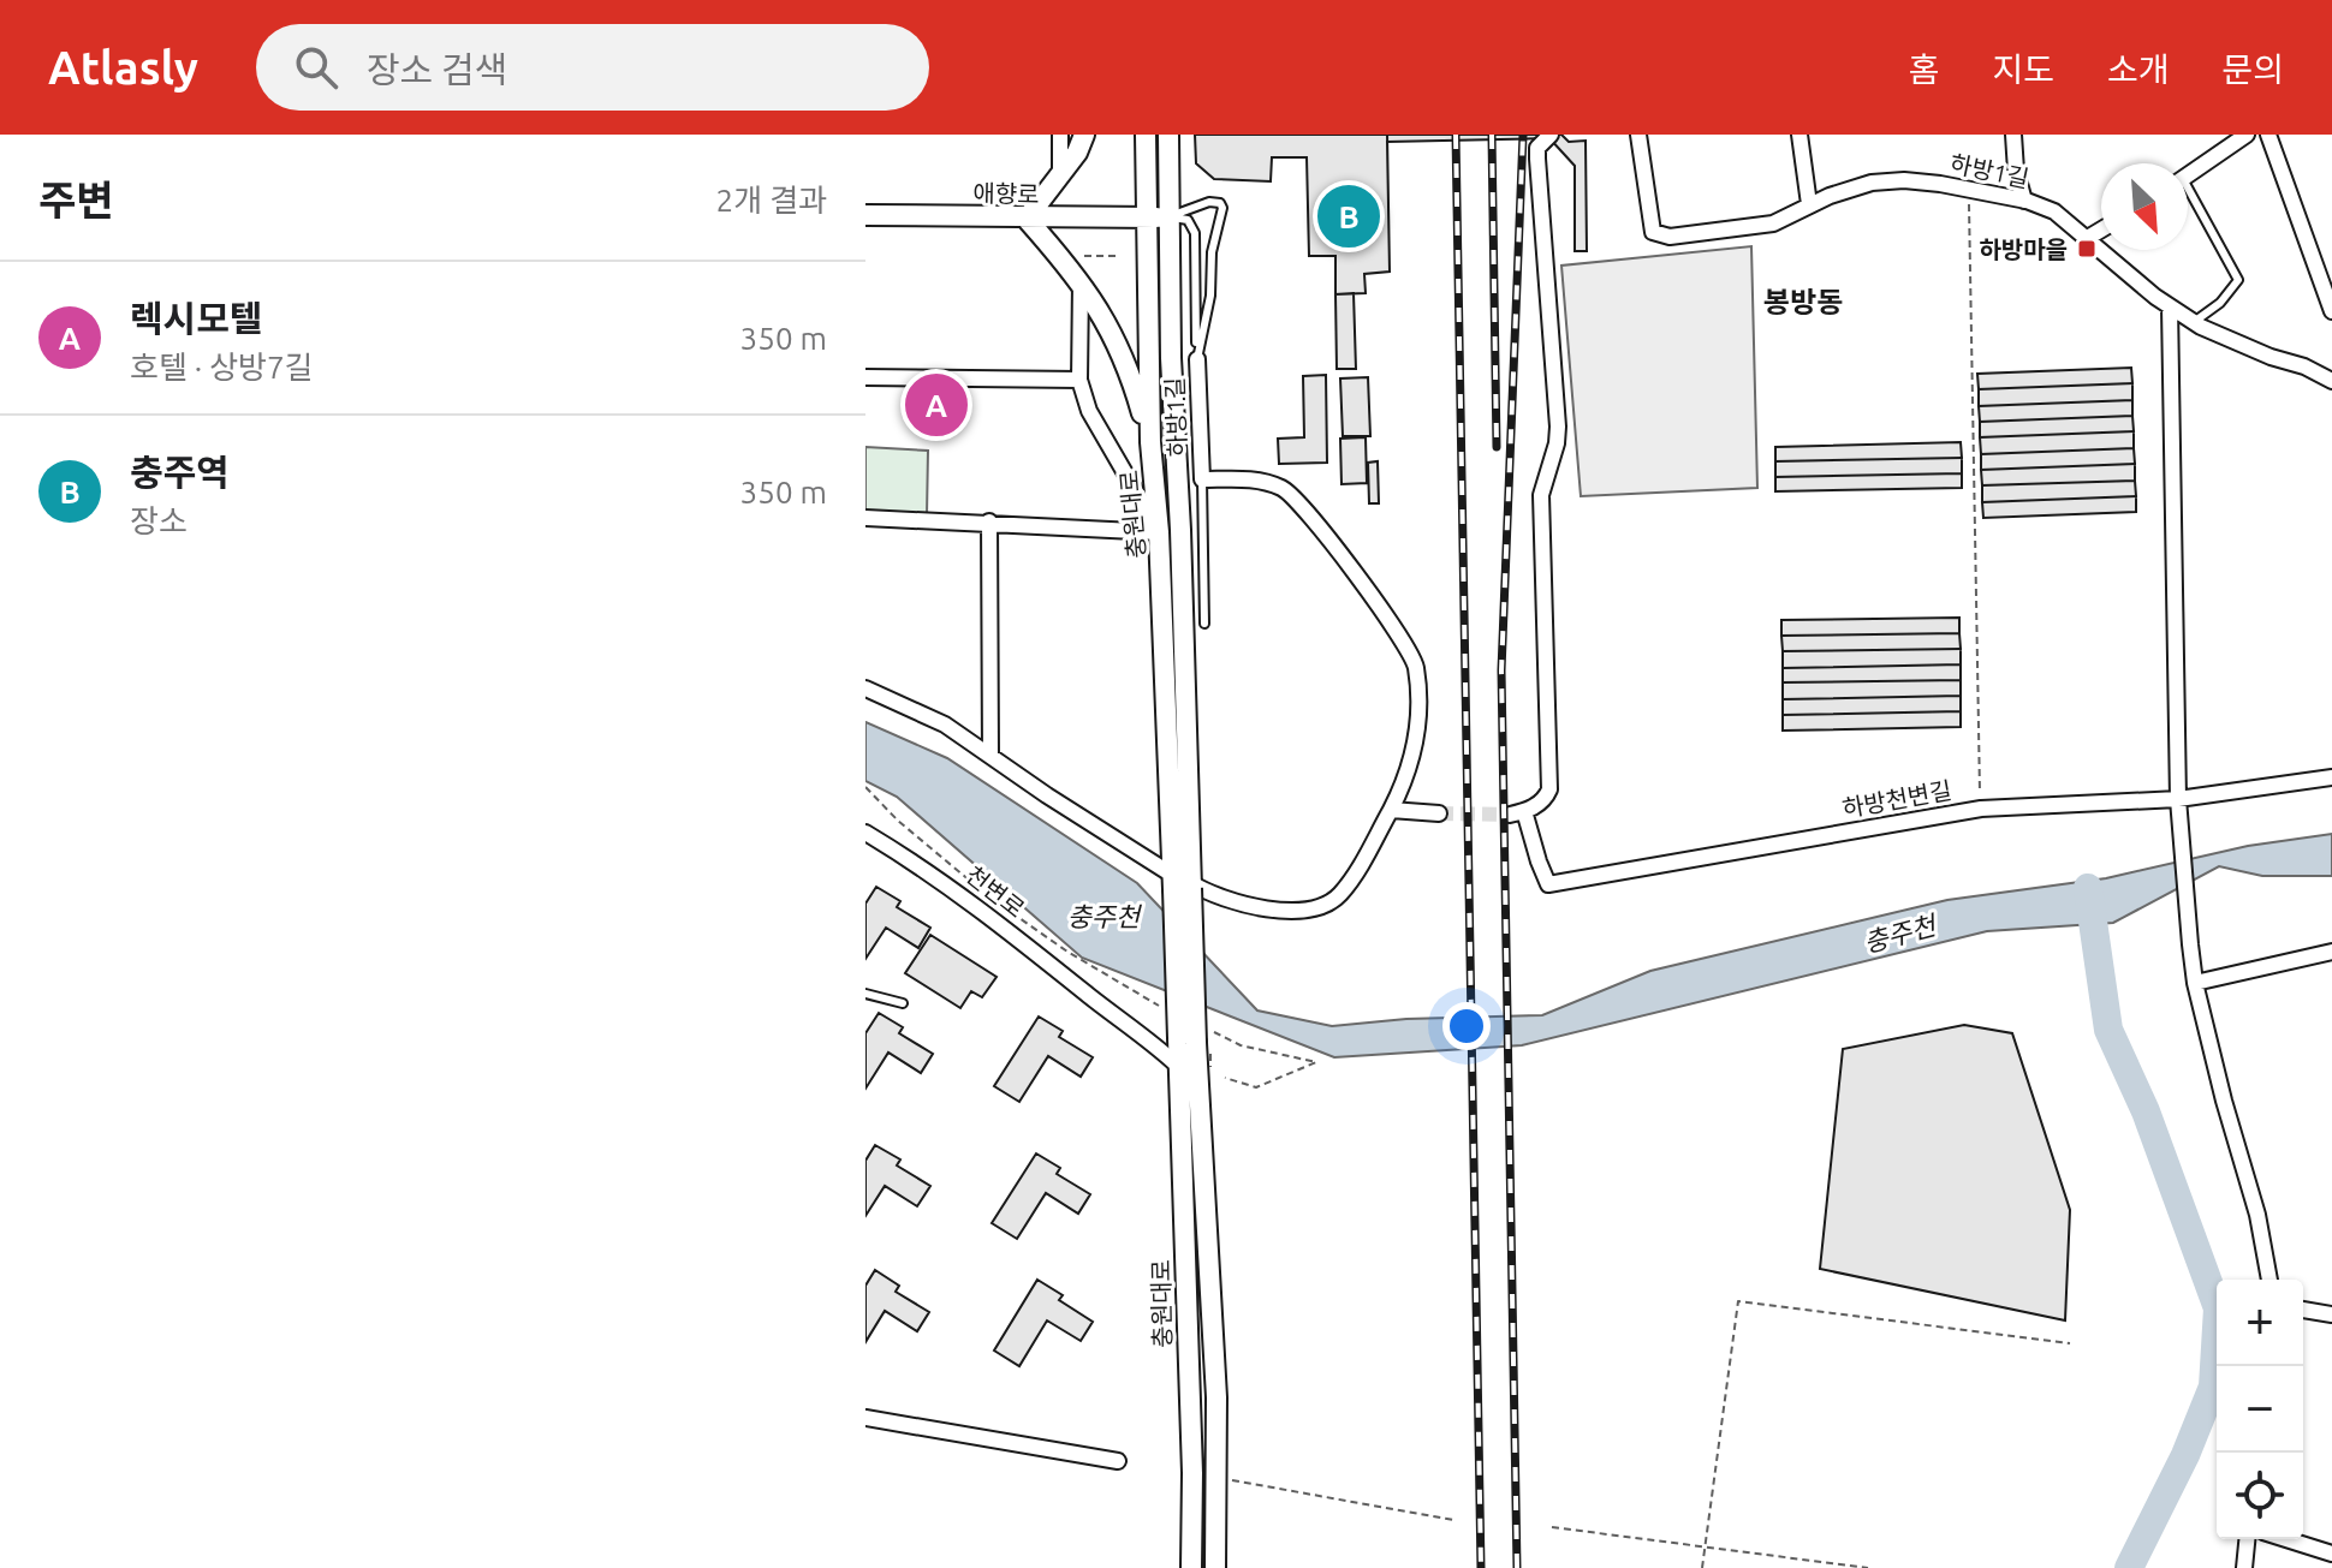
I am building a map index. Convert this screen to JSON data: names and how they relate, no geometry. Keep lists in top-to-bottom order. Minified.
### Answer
{"streets":{"street":["하방1길","애향로","충원대로","하방천변길","천변로"]},"crossings":[["하방1길","충원대로"],["애향로","충원대로"],["충원대로","천변로"]],"districts":["봉방동"],"water":["충주천"],"places":{"transit":["하방마을"]},"north":"bottom right","page":{"header":"Atlasly","search":"장소 검색","nav":["홈","지도","소개","문의"],"heading":["주변","2개 결과"],"pins":["B","A"],"list":[{"mark":"A","name":"렉시모텔","note":"호텔 · 상방7길","value":"350 m"},{"mark":"B","name":"충주역","note":"장소","value":"350 m"}],"map_buttons":["+","−"]}}
